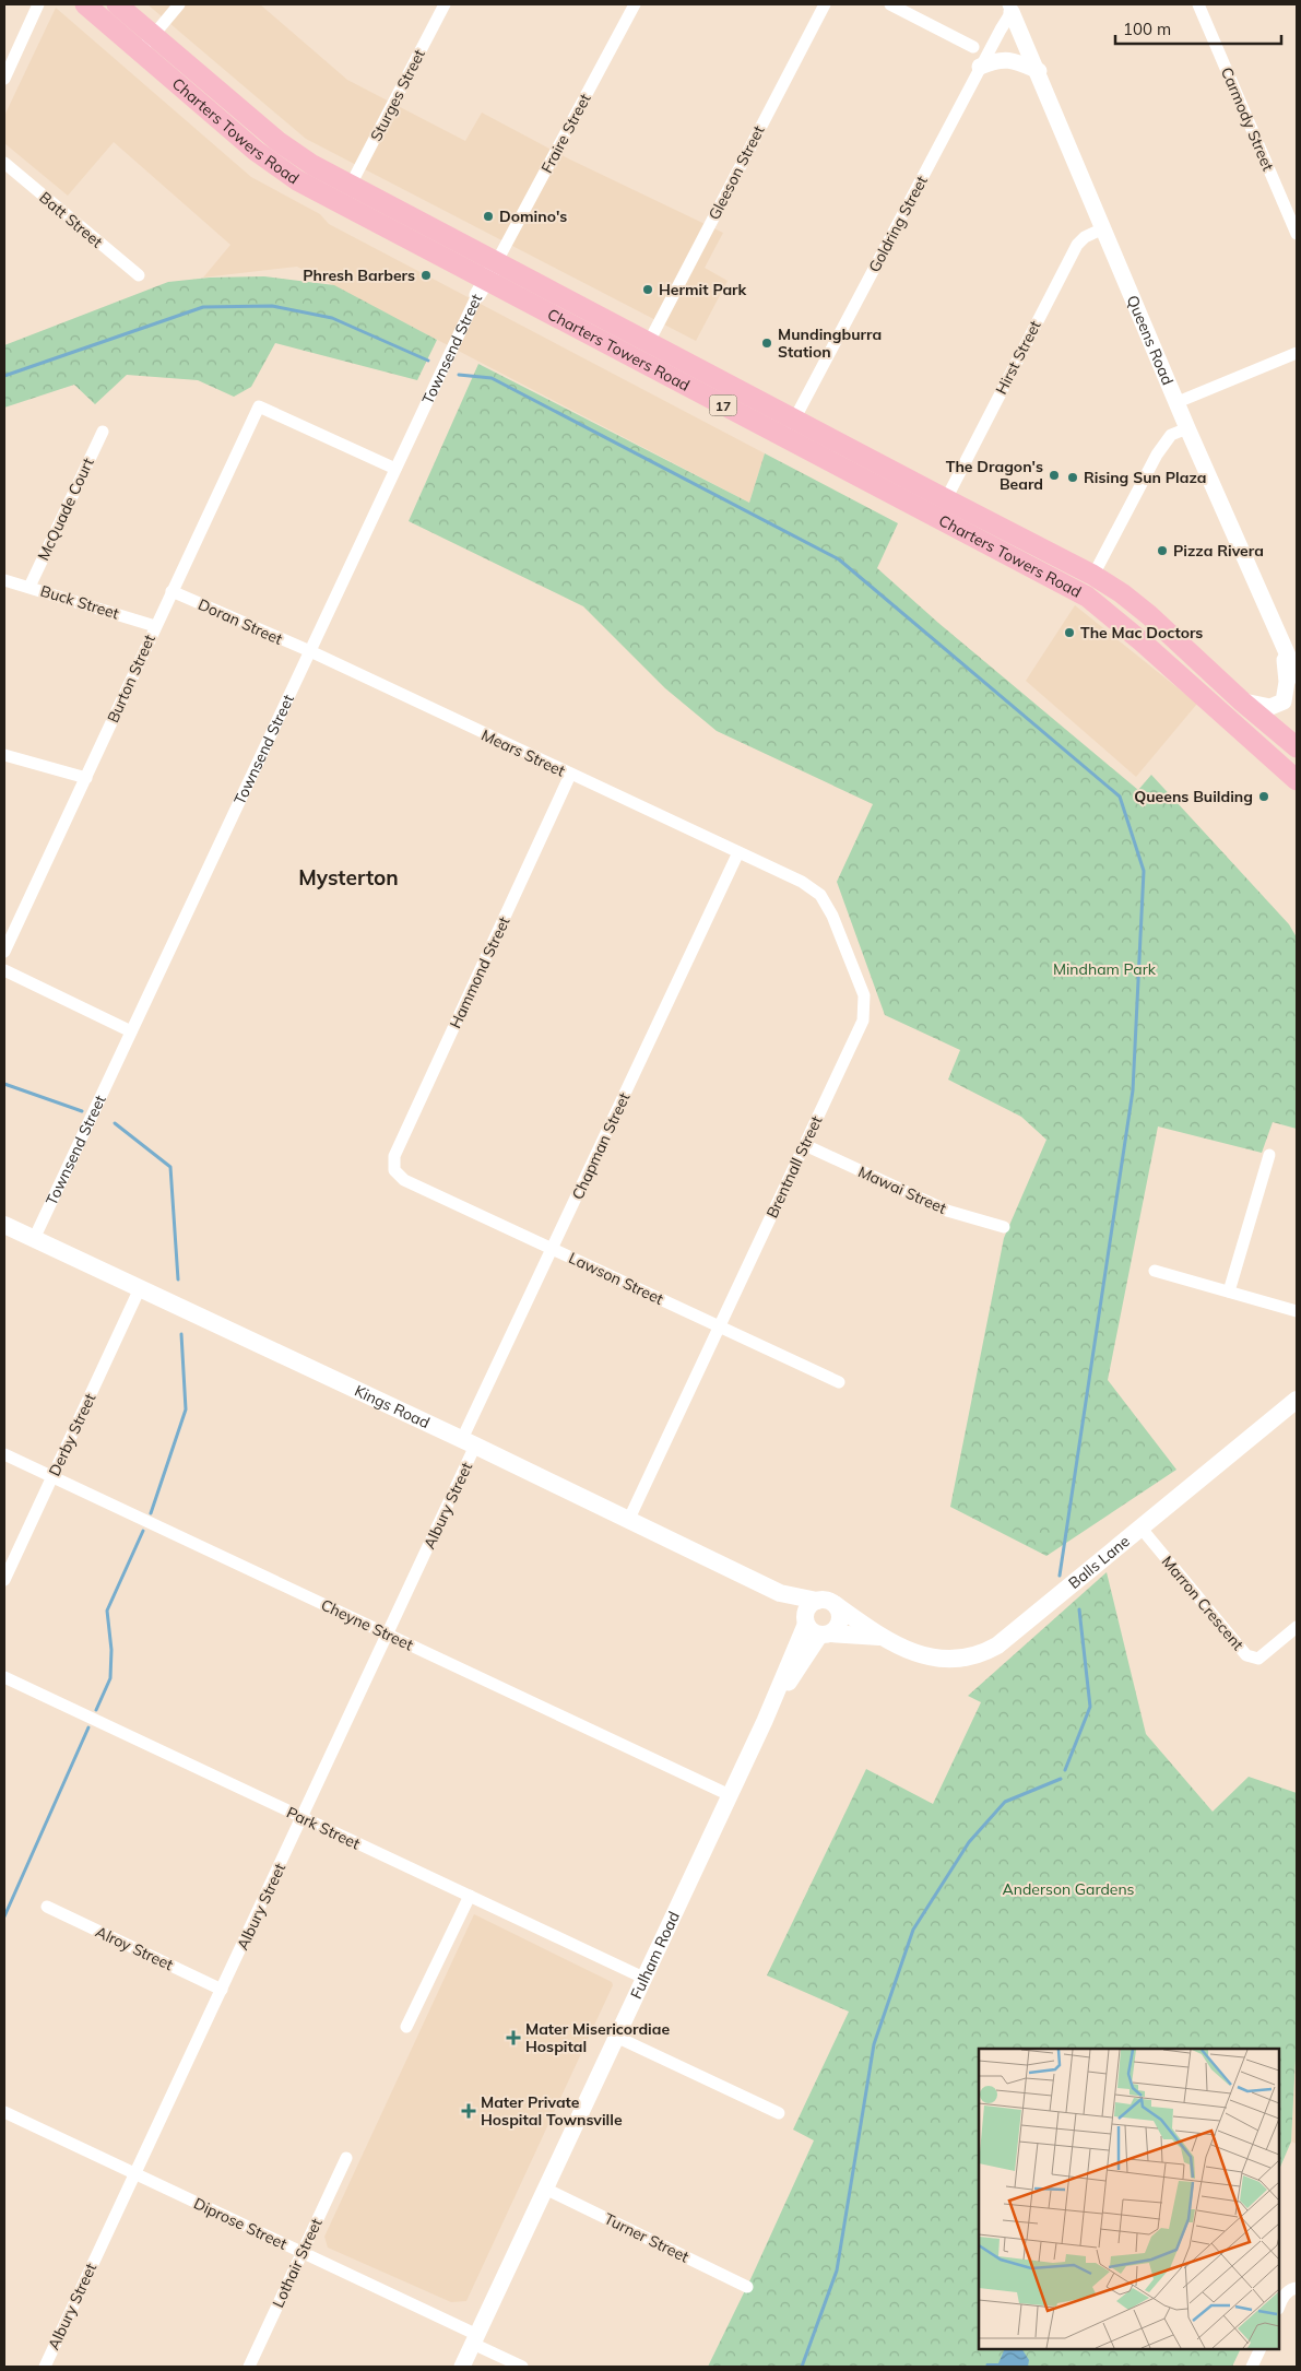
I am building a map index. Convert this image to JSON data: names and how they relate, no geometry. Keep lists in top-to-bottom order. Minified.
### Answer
{"streets":{"main road":["Charters Towers Road","17","Kings Road","Balls Lane"],"street":["Sturges Street","Carmody Street","Fraire Street","Gleeson Street","Batt Street","Goldring Street","Queens Road","Townsend Street","Hirst Street","McQuade Court","Buck Street","Doran Street","Burton Street","Mears Street","Hammond Street","Chapman Street","Brentnall Street","Mawai Street","Lawson Street","Derby Street","Albury Street","Marron Crescent","Cheyne Street","Park Street","Alroy Street","Fulham Road","Diprose Street","Turner Street","Lothair Street"]},"crossings":[["Sturges Street","Charters Towers Road"],["Charters Towers Road","Fraire Street"],["Charters Towers Road","Gleeson Street"],["Charters Towers Road","Goldring Street"],["Charters Towers Road","Townsend Street"],["Charters Towers Road","Hirst Street"],["Fraire Street","Townsend Street"],["Goldring Street","Queens Road"],["Queens Road","Hirst Street"],["Townsend Street","Doran Street"],["Townsend Street","Burton Street"],["Townsend Street","Mears Street"],["Townsend Street","Kings Road"],["McQuade Court","Buck Street"],["Buck Street","Burton Street"],["Doran Street","Burton Street"],["Doran Street","Mears Street"],["Mears Street","Hammond Street"],["Mears Street","Chapman Street"],["Mears Street","Brentnall Street"],["Hammond Street","Lawson Street"],["Chapman Street","Brentnall Street"],["Chapman Street","Lawson Street"],["Chapman Street","Kings Road"],["Chapman Street","Albury Street"],["Brentnall Street","Mawai Street"],["Brentnall Street","Lawson Street"],["Brentnall Street","Kings Road"],["Kings Road","Derby Street"],["Kings Road","Albury Street"],["Kings Road","Balls Lane"],["Kings Road","Fulham Road"],["Derby Street","Cheyne Street"],["Albury Street","Cheyne Street"],["Albury Street","Park Street"],["Albury Street","Alroy Street"],["Albury Street","Diprose Street"],["Balls Lane","Marron Crescent"],["Balls Lane","Fulham Road"],["Cheyne Street","Fulham Road"],["Park Street","Fulham Road"],["Fulham Road","Diprose Street"],["Fulham Road","Turner Street"],["Diprose Street","Lothair Street"]],"districts":["Mysterton"],"parks":["Mindham Park","Anderson Gardens"],"places":{"other":["Domino's","Phresh Barbers","Hermit Park","Mundingburra Station","The Dragon's Beard","Rising Sun Plaza","Pizza Rivera","The Mac Doctors","Queens Building"],"health":["Mater Misericordiae Hospital","Mater Private Hospital Townsville"]},"scale_bar":"100 m"}
